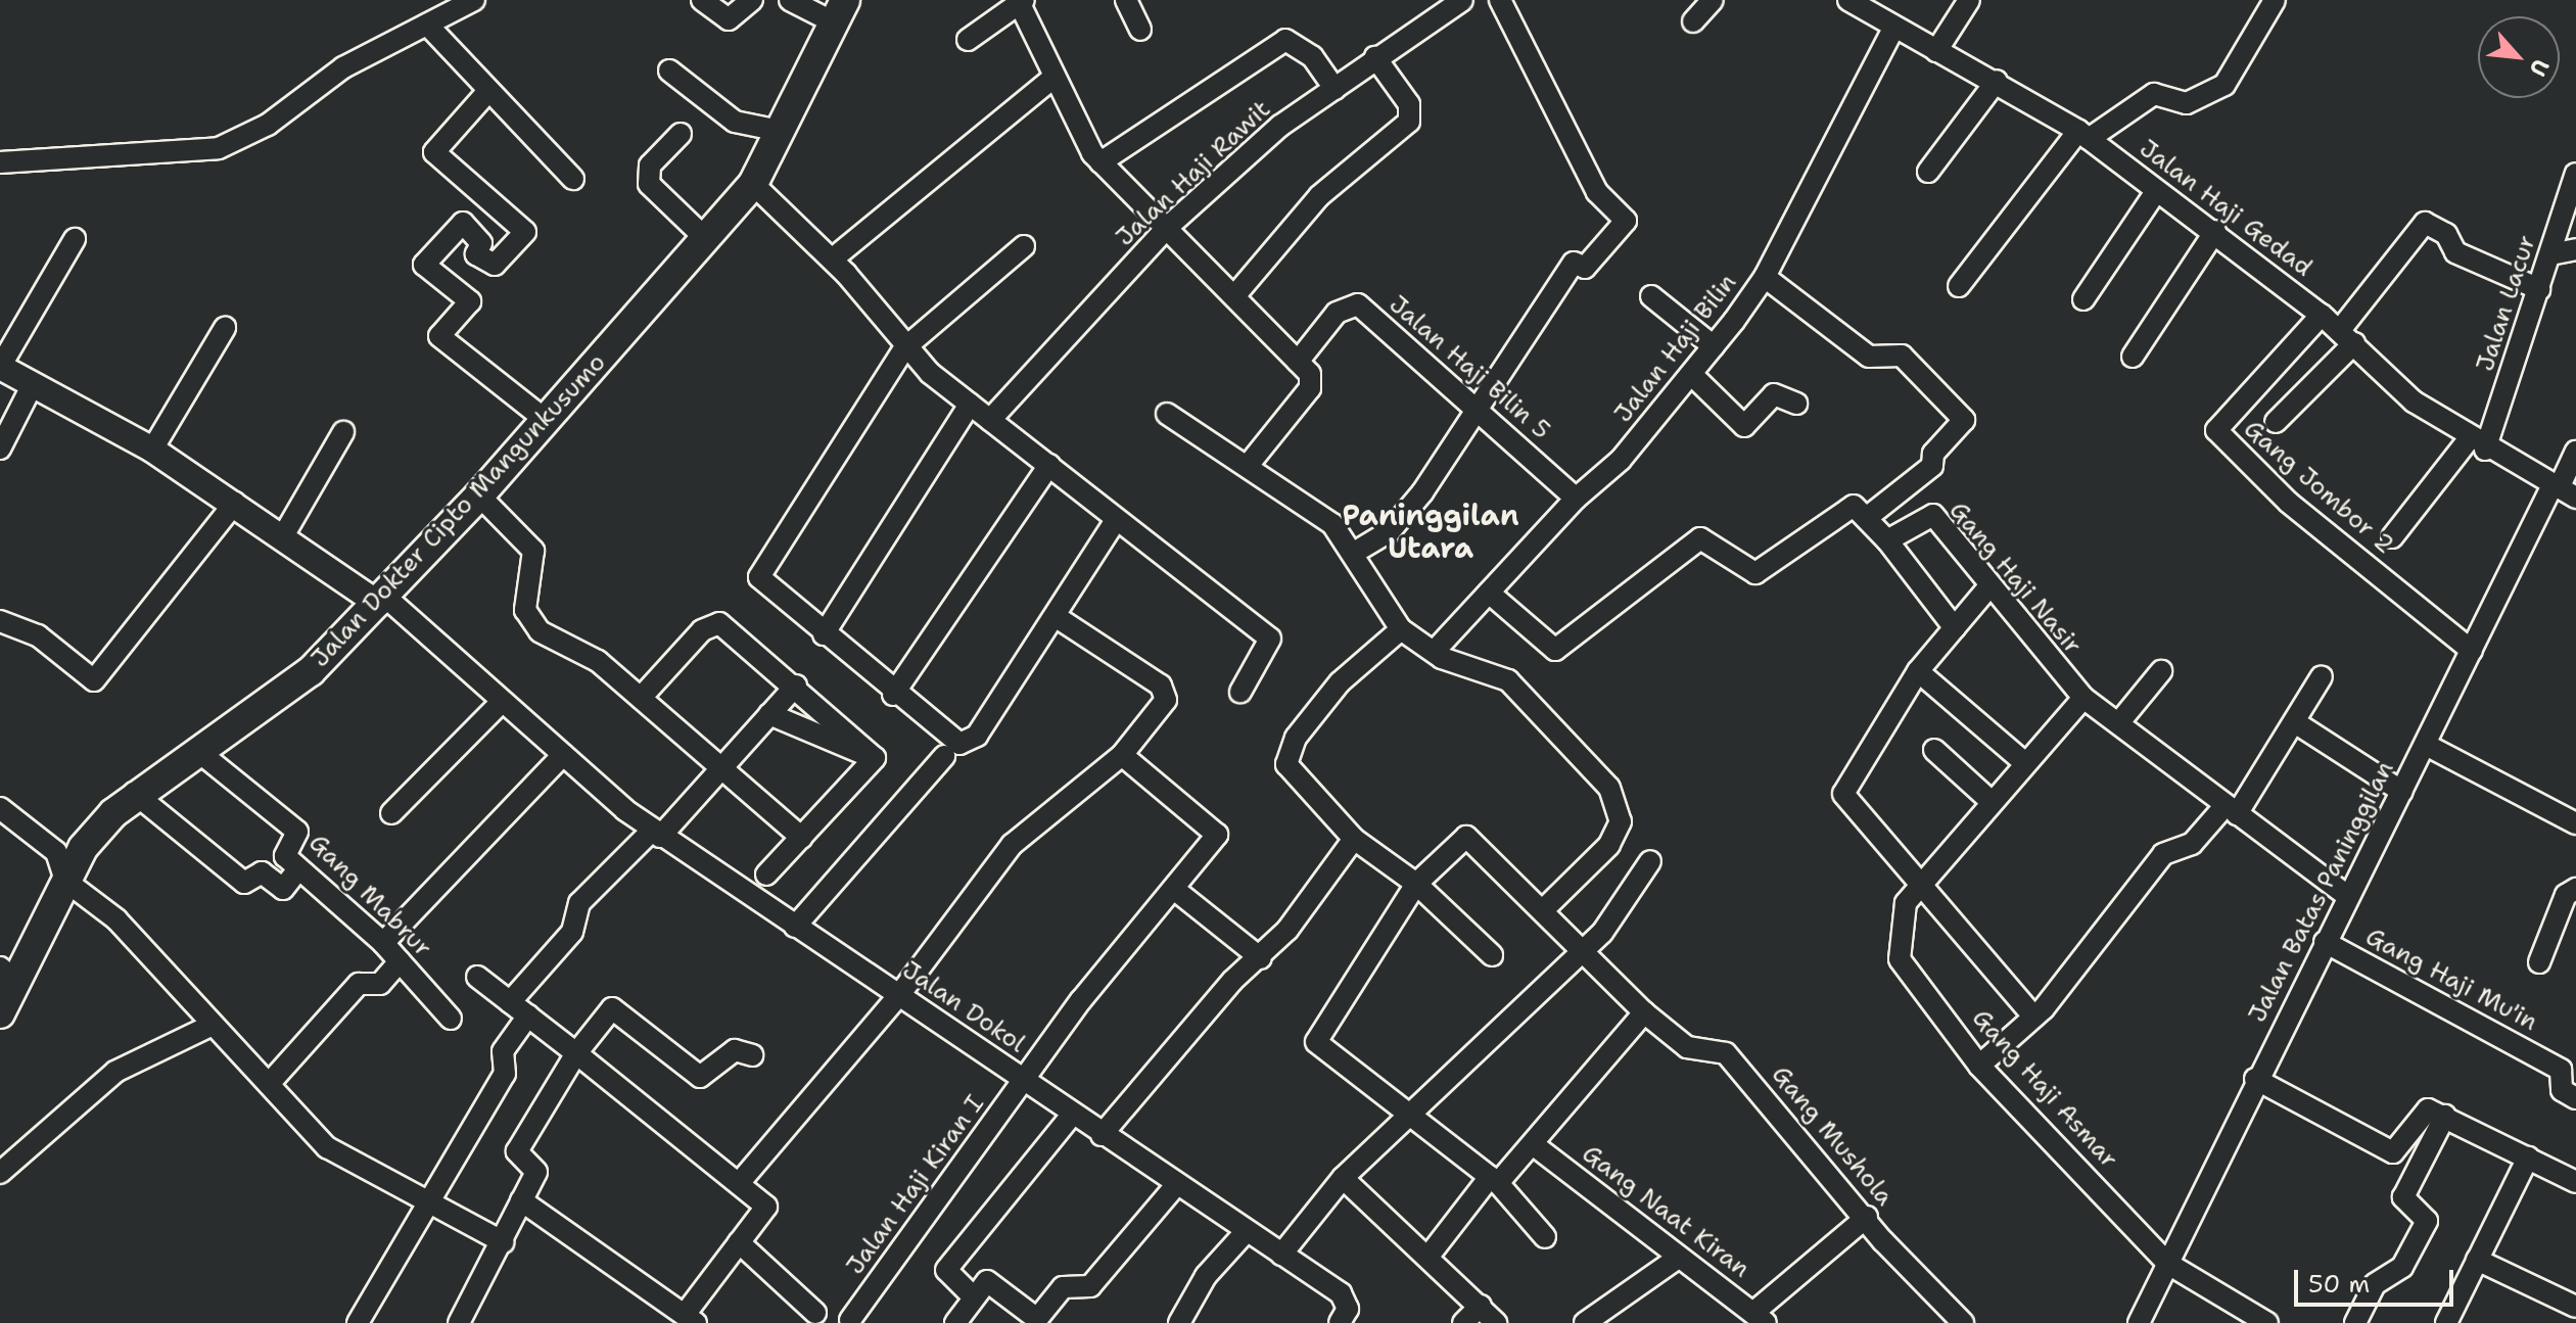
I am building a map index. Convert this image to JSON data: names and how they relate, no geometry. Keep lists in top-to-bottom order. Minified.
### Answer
{"streets":{"main road":["Jalan Dokter Cipto Mangunkusumo"],"street":["Jalan Haji Rawit","Jalan Haji Gedad","Jalan Lacur","Jalan Haji Bilin","Jalan Haji Bilin 5","Gang Jombor 2","Gang Haji Nasir","Jalan Batas Paninggilan","Gang Mabrur","Gang Haji Mu'in","Jalan Dokol","Gang Haji Asmar","Gang Mushola","Jalan Haji Kiran I","Gang Naat Kiran"]},"crossings":[["Jalan Haji Gedad","Jalan Lacur"],["Jalan Haji Gedad","Jalan Haji Bilin"],["Jalan Haji Gedad","Gang Jombor 2"],["Jalan Haji Gedad","Jalan Batas Paninggilan"],["Jalan Haji Bilin","Jalan Haji Bilin 5"],["Gang Jombor 2","Jalan Batas Paninggilan"],["Jalan Dokter Cipto Mangunkusumo","Gang Mabrur"],["Jalan Dokter Cipto Mangunkusumo","Jalan Dokol"],["Gang Haji Nasir","Jalan Batas Paninggilan"],["Gang Haji Nasir","Gang Haji Asmar"],["Jalan Batas Paninggilan","Gang Haji Mu'in"],["Jalan Batas Paninggilan","Gang Haji Asmar"],["Jalan Dokol","Jalan Haji Kiran I"]],"districts":["Paninggilan Utara"],"scale_bar":"50 m","north":"bottom right"}
